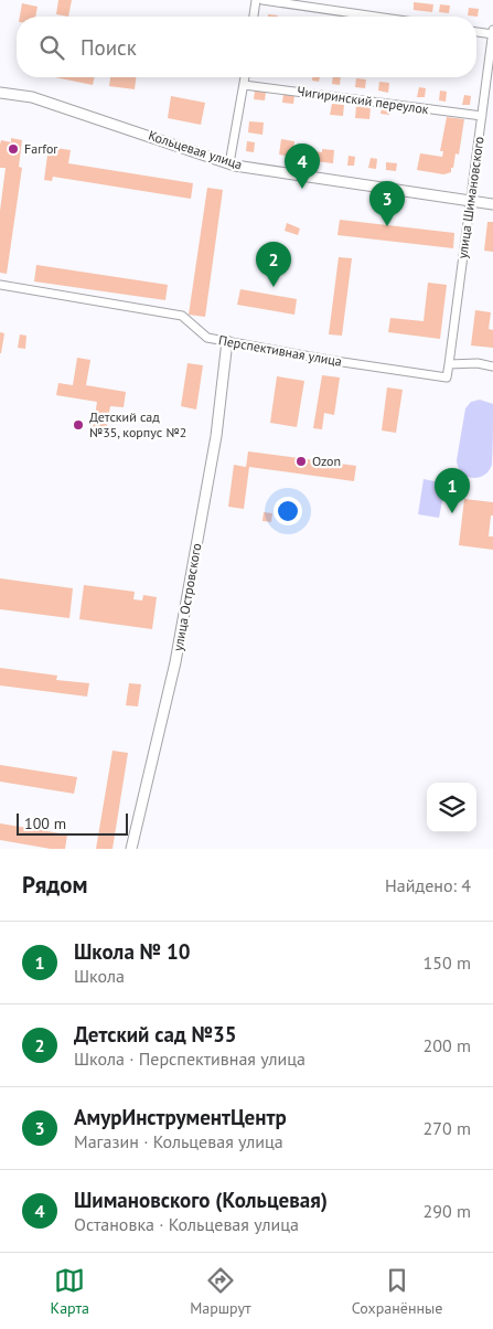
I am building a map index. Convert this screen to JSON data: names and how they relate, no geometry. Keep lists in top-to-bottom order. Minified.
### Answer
{"streets":{"street":["Чигиринский переулок","Кольцевая улица","улица Шимановского","Перспективная улица","улица Островского"]},"crossings":[["Чигиринский переулок","улица Шимановского"],["Кольцевая улица","улица Шимановского"],["улица Шимановского","Перспективная улица"],["Перспективная улица","улица Островского"]],"places":["Farfor","Детский сад №35, корпус №2","Ozon"],"scale_bar":"100 m","page":{"search":"Поиск","pins":["4","3","2","1"],"scale":"100 m","heading":["Рядом","Найдено: 4"],"list":[{"mark":"1","name":"Школа № 10","note":"Школа","value":"150 m"},{"mark":"2","name":"Детский сад №35","note":"Школа · Перспективная улица","value":"200 m"},{"mark":"3","name":"АмурИнструментЦентр","note":"Магазин · Кольцевая улица","value":"270 m"},{"mark":"4","name":"Шимановского (Кольцевая)","note":"Остановка · Кольцевая улица","value":"290 m"}],"nav":["Карта","Маршрут","Сохранённые"]}}
